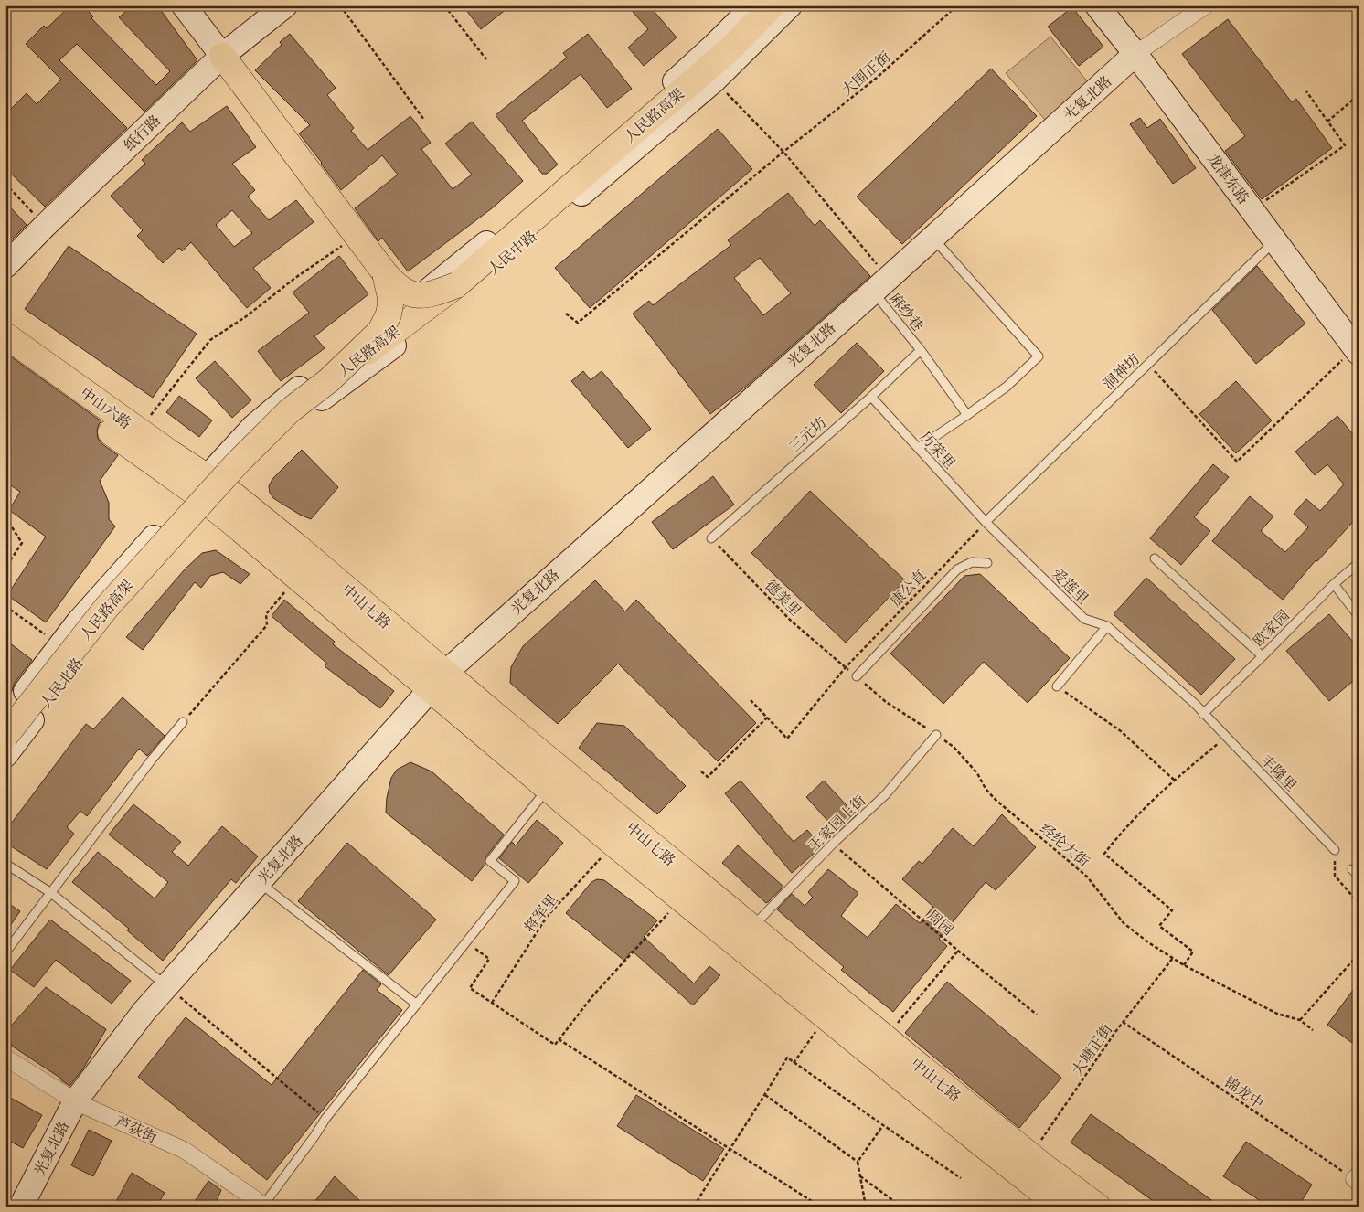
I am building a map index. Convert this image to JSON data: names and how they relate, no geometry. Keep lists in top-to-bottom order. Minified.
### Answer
{"streets":{"main road":["光复北路","人民路高架","纸行路","龙津东路","人民中路","中山六路","中山七路","人民北路"],"street":["芦荻街"],"lane":["麻纱巷","洞神坊","三元坊","历荣里","爱莲里","欧家园","丰隆里","王家园上街"],"path":["大围正街","康公直","德美里","经纶大街","将军里","周园","大塘正街","锦龙中"]},"crossings":[["光复北路","龙津东路"],["光复北路","麻纱巷"],["光复北路","中山七路"],["光复北路","芦荻街"],["龙津东路","洞神坊"],["人民中路","中山六路"],["人民中路","中山七路"],["人民中路","人民北路"],["麻纱巷","三元坊"],["洞神坊","历荣里"],["洞神坊","爱莲里"],["洞神坊","康公直"],["中山六路","中山七路"],["中山六路","人民北路"],["三元坊","历荣里"],["三元坊","德美里"],["历荣里","爱莲里"],["历荣里","康公直"],["爱莲里","康公直"],["爱莲里","欧家园"],["爱莲里","丰隆里"],["康公直","德美里"],["德美里","经纶大街"],["中山七路","人民北路"],["中山七路","王家园上街"],["中山七路","将军里"],["中山七路","大塘正街"],["欧家园","丰隆里"],["王家园上街","经纶大街"],["王家园上街","周园"],["经纶大街","大塘正街"],["大塘正街","锦龙中"]]}
